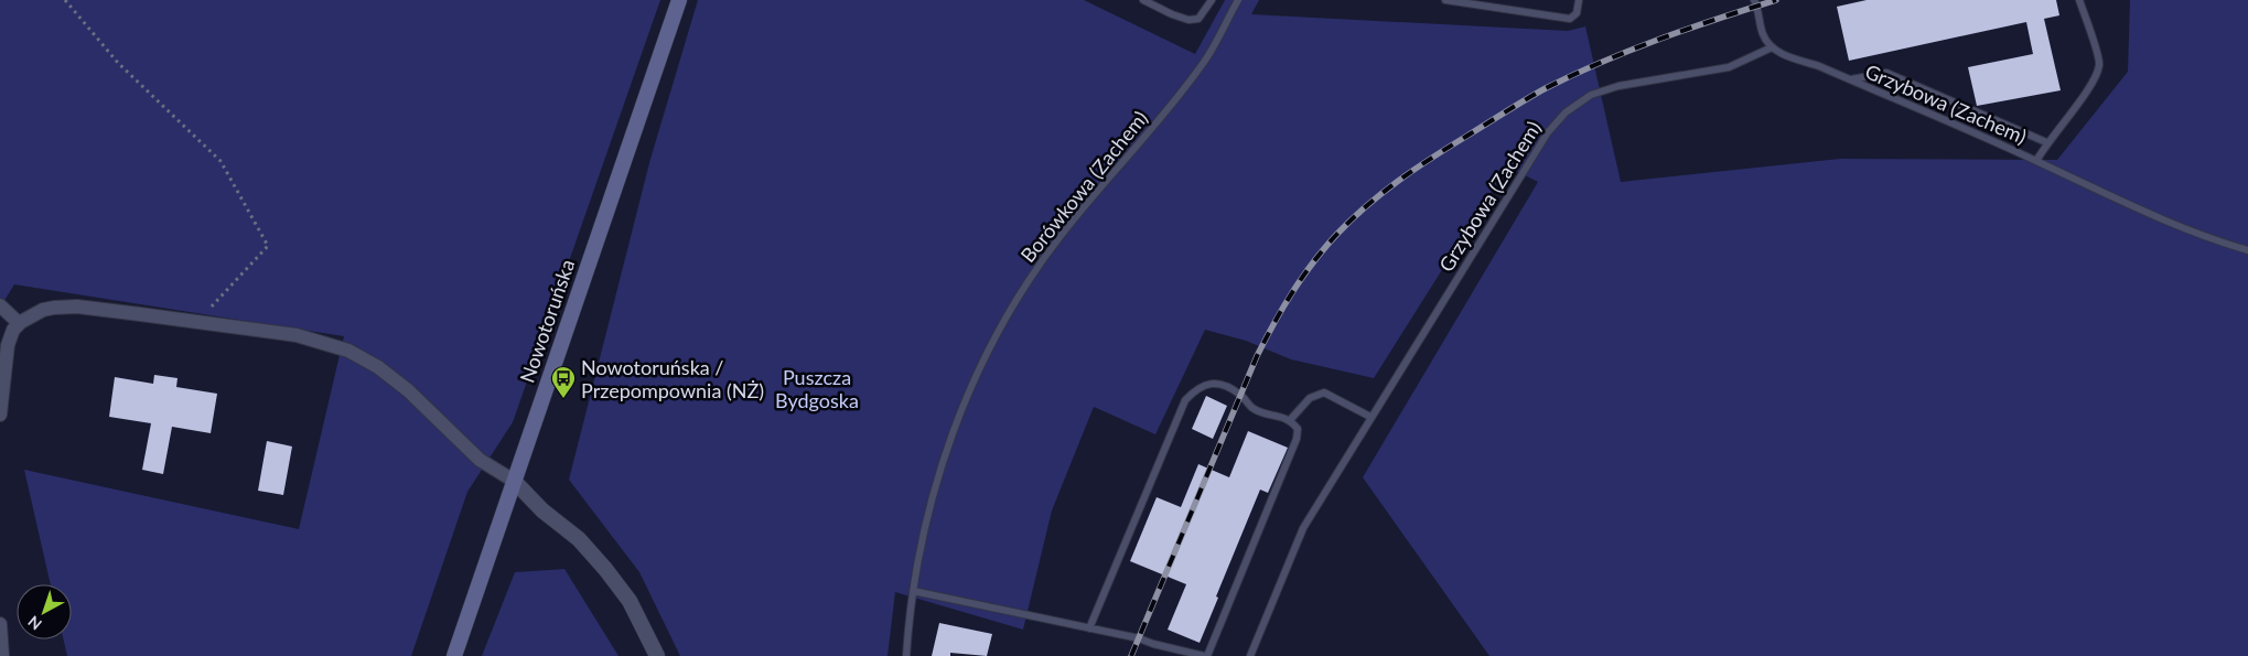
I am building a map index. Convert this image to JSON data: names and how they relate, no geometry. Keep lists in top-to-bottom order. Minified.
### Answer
{"streets":{"main road":["Nowotoruńska"],"lane":["Grzybowa (Zachem)","Borówkowa (Zachem)"]},"parks":["Puszcza Bydgoska"],"places":{"bus stop":["Nowotoruńska / Przepompownia (NŻ)"]},"north":"bottom left"}
